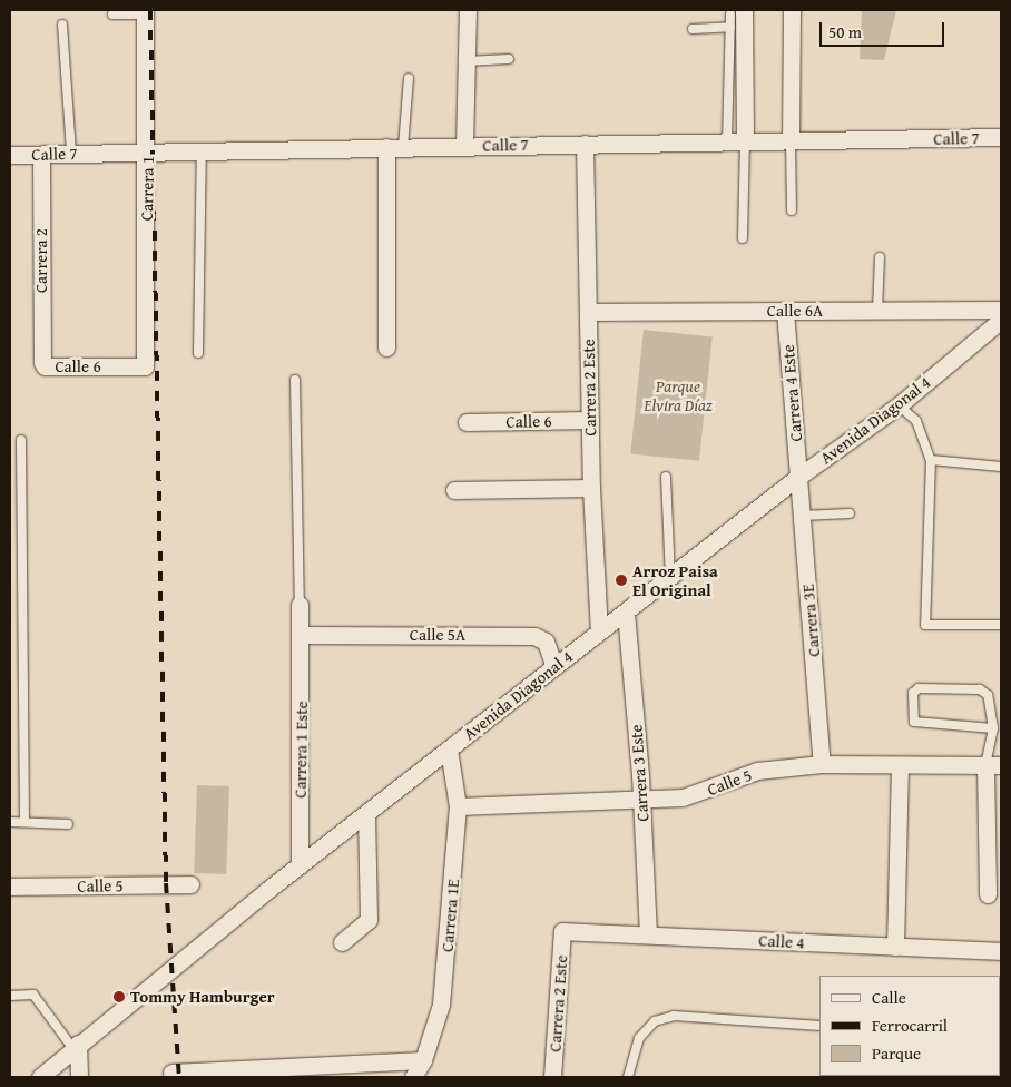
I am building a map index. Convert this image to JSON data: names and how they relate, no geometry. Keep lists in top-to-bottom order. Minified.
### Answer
{"streets":{"street":["Calle 7","Carrera 1","Carrera 2","Calle 6A","Calle 6","Carrera 2 Este","Carrera 4 Este","Avenida Diagonal 4","Carrera 3E","Calle 5A","Carrera 1 Este","Carrera 3 Este","Calle 5","Carrera 1E","Calle 4"]},"crossings":[["Calle 7","Carrera 1"],["Calle 7","Carrera 2"],["Calle 7","Carrera 2 Este"],["Carrera 1","Calle 6"],["Carrera 2","Calle 6"],["Calle 6A","Carrera 2 Este"],["Calle 6A","Carrera 4 Este"],["Calle 6","Carrera 2 Este"],["Carrera 2 Este","Avenida Diagonal 4"],["Carrera 2 Este","Calle 4"],["Carrera 4 Este","Avenida Diagonal 4"],["Carrera 4 Este","Carrera 3E"],["Avenida Diagonal 4","Carrera 3E"],["Avenida Diagonal 4","Calle 5A"],["Avenida Diagonal 4","Carrera 1 Este"],["Avenida Diagonal 4","Carrera 3 Este"],["Avenida Diagonal 4","Carrera 1E"],["Carrera 3E","Calle 5"],["Calle 5A","Carrera 1 Este"],["Carrera 3 Este","Calle 5"],["Carrera 3 Este","Calle 4"],["Calle 5","Carrera 1E"]],"parks":["Parque Elvira Díaz"],"places":["Arroz Paisa El Original","Tommy Hamburger"],"legend":["Calle","Ferrocarril","Parque"],"scale_bar":"50 m"}
